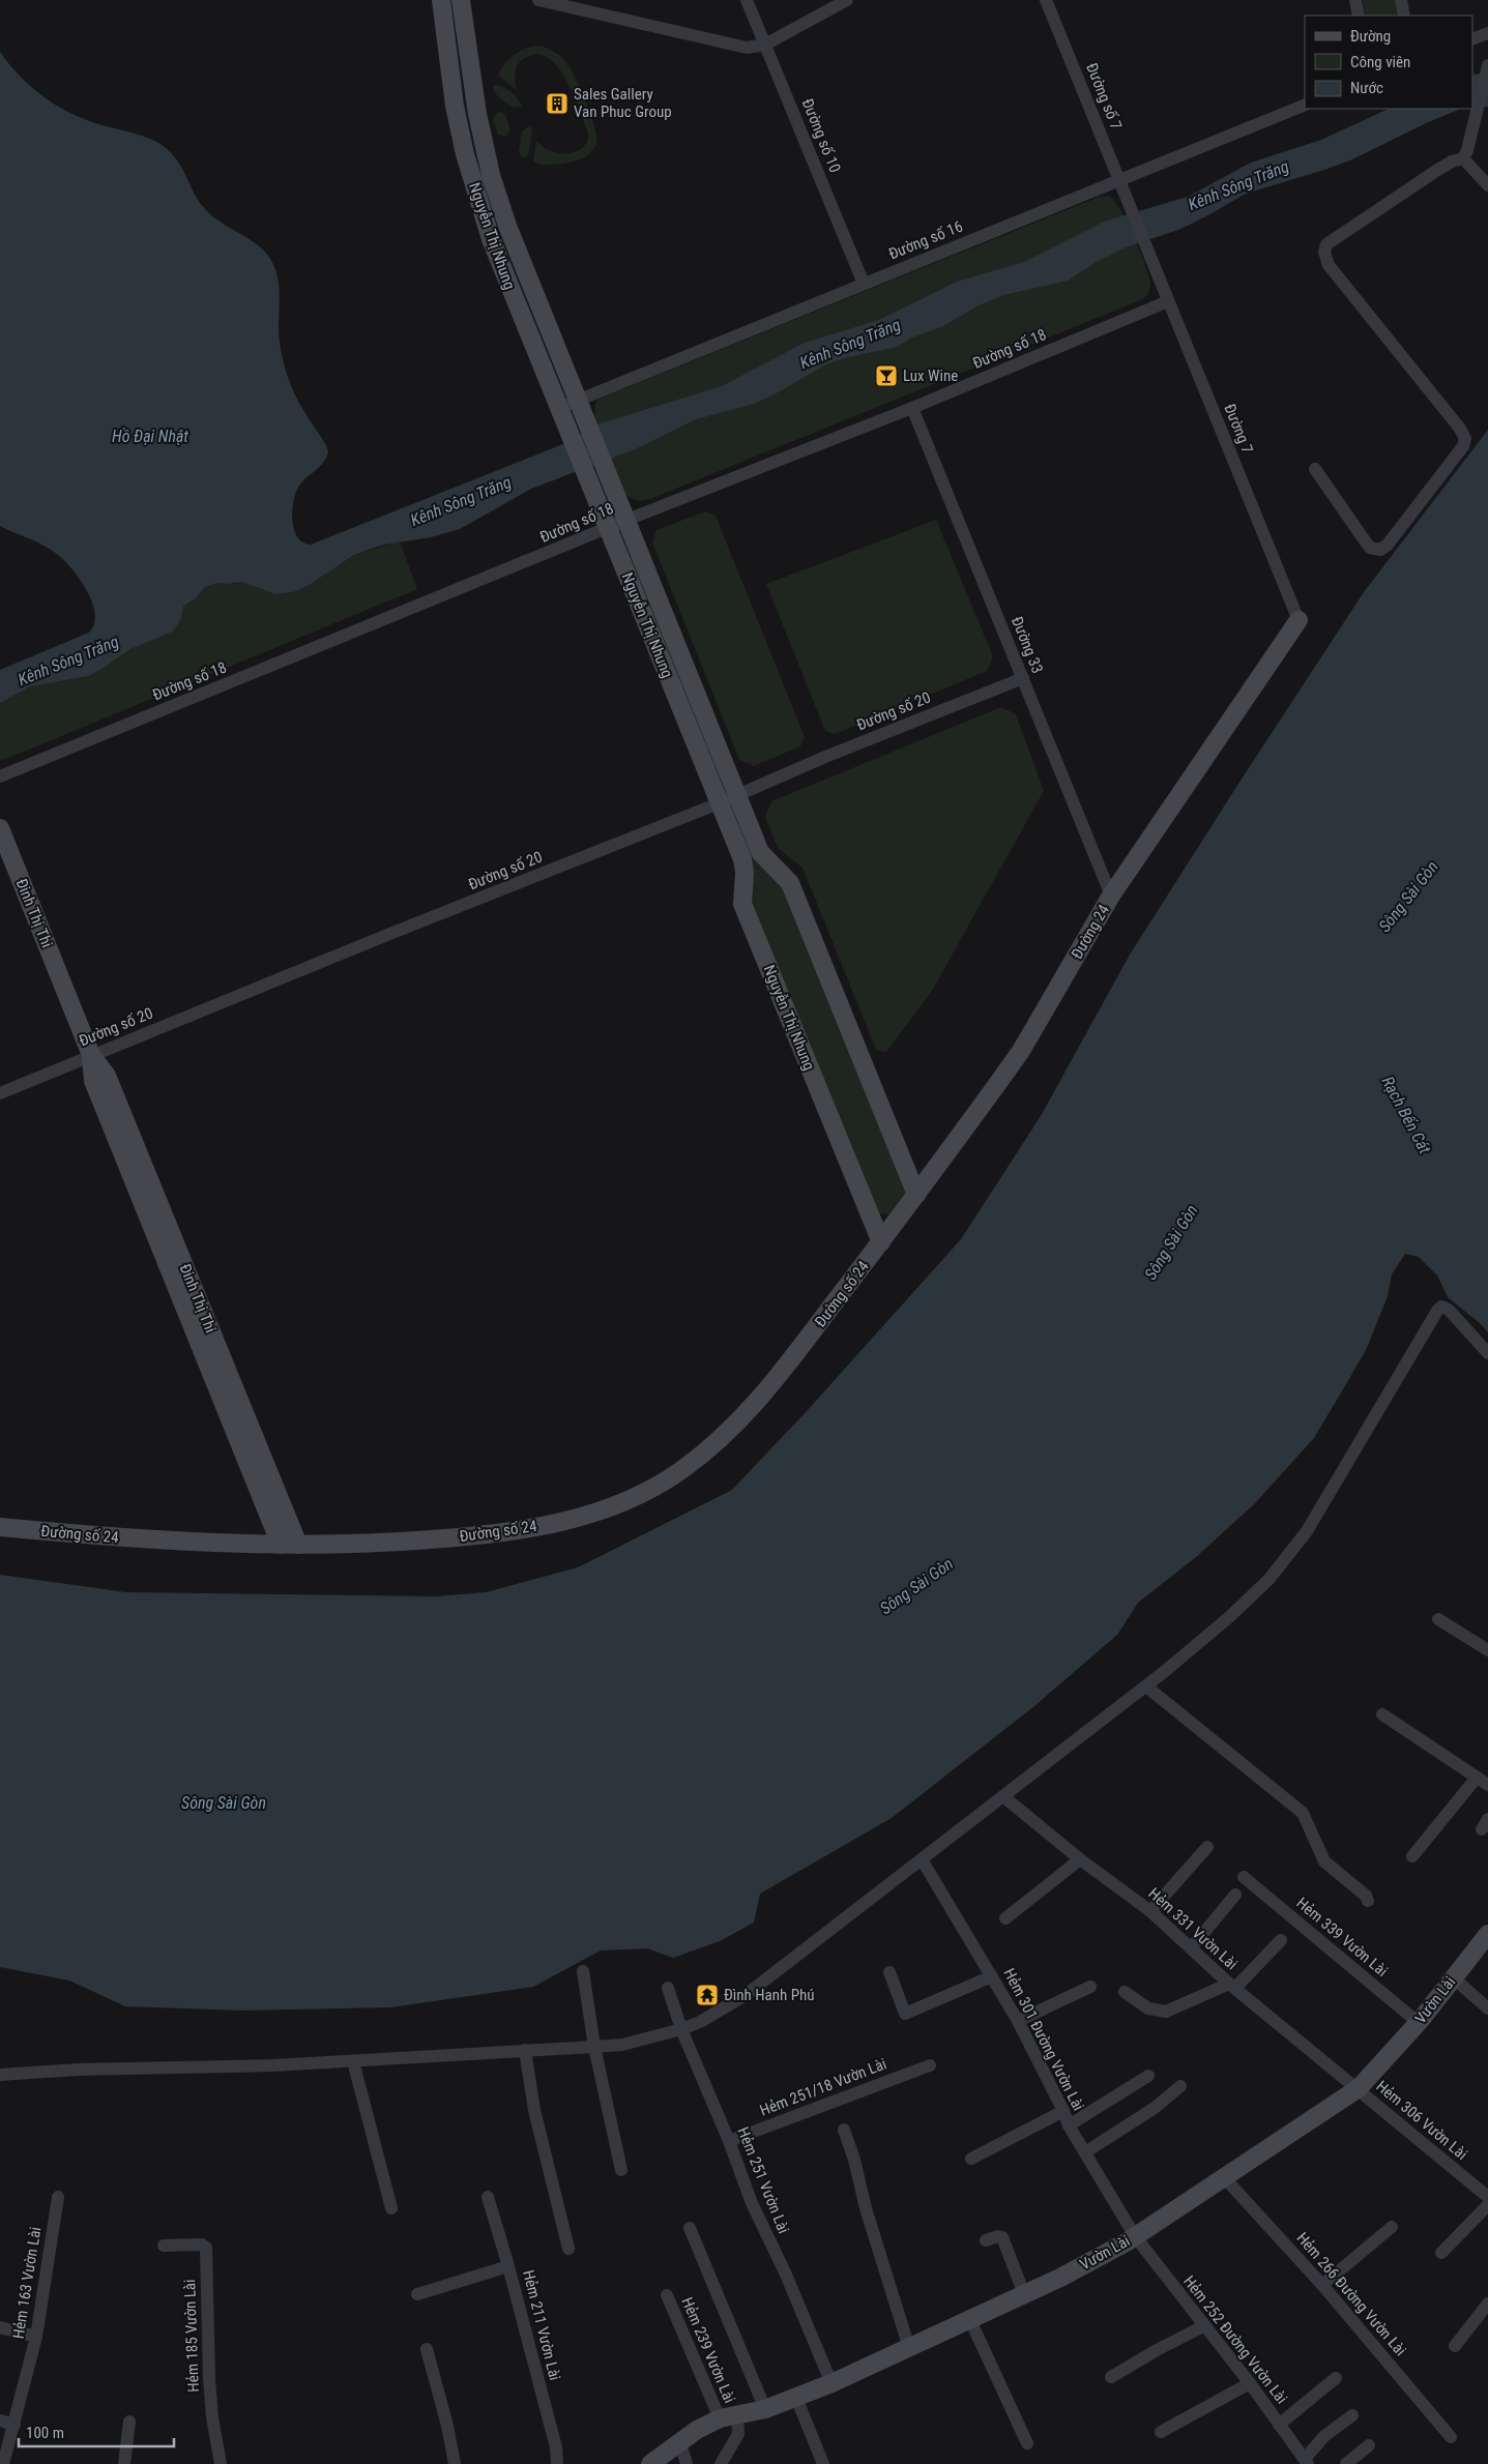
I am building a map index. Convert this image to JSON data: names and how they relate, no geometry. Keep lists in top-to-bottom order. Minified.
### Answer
{"streets":{"street":["Đường số 7","Đường số 10","Nguyễn Thị Nhung","Đường số 16","Đường số 18","Đường 7","Đường 33","Đường số 20","Đinh Thị Thi","Đường 24","Đường số 24","Hẻm 331 Vườn Lài","Hẻm 339 Vườn Lài","Vườn Lài","Hẻm 301 Đường Vườn Lài","Hẻm 251/18 Vườn Lài","Hẻm 306 Vườn Lài","Hẻm 251 Vườn Lài","Hẻm 163 Vườn Lài","Hẻm 266 Đường Vườn Lài","Hẻm 211 Vườn Lài","Hẻm 185 Vườn Lài","Hẻm 252 Đường Vườn Lài","Hẻm 239 Vườn Lài"]},"crossings":[["Đường số 7","Đường số 16"],["Đường số 7","Đường 7"],["Đường số 10","Đường số 16"],["Nguyễn Thị Nhung","Đường số 16"],["Nguyễn Thị Nhung","Đường số 18"],["Nguyễn Thị Nhung","Đường số 20"],["Nguyễn Thị Nhung","Đường 24"],["Nguyễn Thị Nhung","Đường số 24"],["Đường số 18","Đường 7"],["Đường số 18","Đường 33"],["Đường 7","Đường 24"],["Đường 33","Đường số 20"],["Đường 33","Đường 24"],["Đường số 20","Đinh Thị Thi"],["Đinh Thị Thi","Đường số 24"],["Đường 24","Đường số 24"],["Hẻm 331 Vườn Lài","Vườn Lài"],["Hẻm 331 Vườn Lài","Hẻm 306 Vườn Lài"],["Hẻm 339 Vườn Lài","Vườn Lài"],["Vườn Lài","Hẻm 301 Đường Vườn Lài"],["Vườn Lài","Hẻm 306 Vườn Lài"],["Vườn Lài","Hẻm 251 Vườn Lài"],["Vườn Lài","Hẻm 266 Đường Vườn Lài"],["Vườn Lài","Hẻm 252 Đường Vườn Lài"],["Vườn Lài","Hẻm 239 Vườn Lài"],["Hẻm 301 Đường Vườn Lài","Hẻm 252 Đường Vườn Lài"],["Hẻm 251/18 Vườn Lài","Hẻm 251 Vườn Lài"]],"water":["Kênh Sông Trăng","Hồ Đại Nhật","Sông Sài Gòn","Rạch Bến Cát"],"places":{"building":["Sales Gallery Van Phuc Group"],"bar":["Lux Wine"],"temple":["Đình Hanh Phú"]},"legend":["Đường","Công viên","Nước"],"scale_bar":"100 m"}
